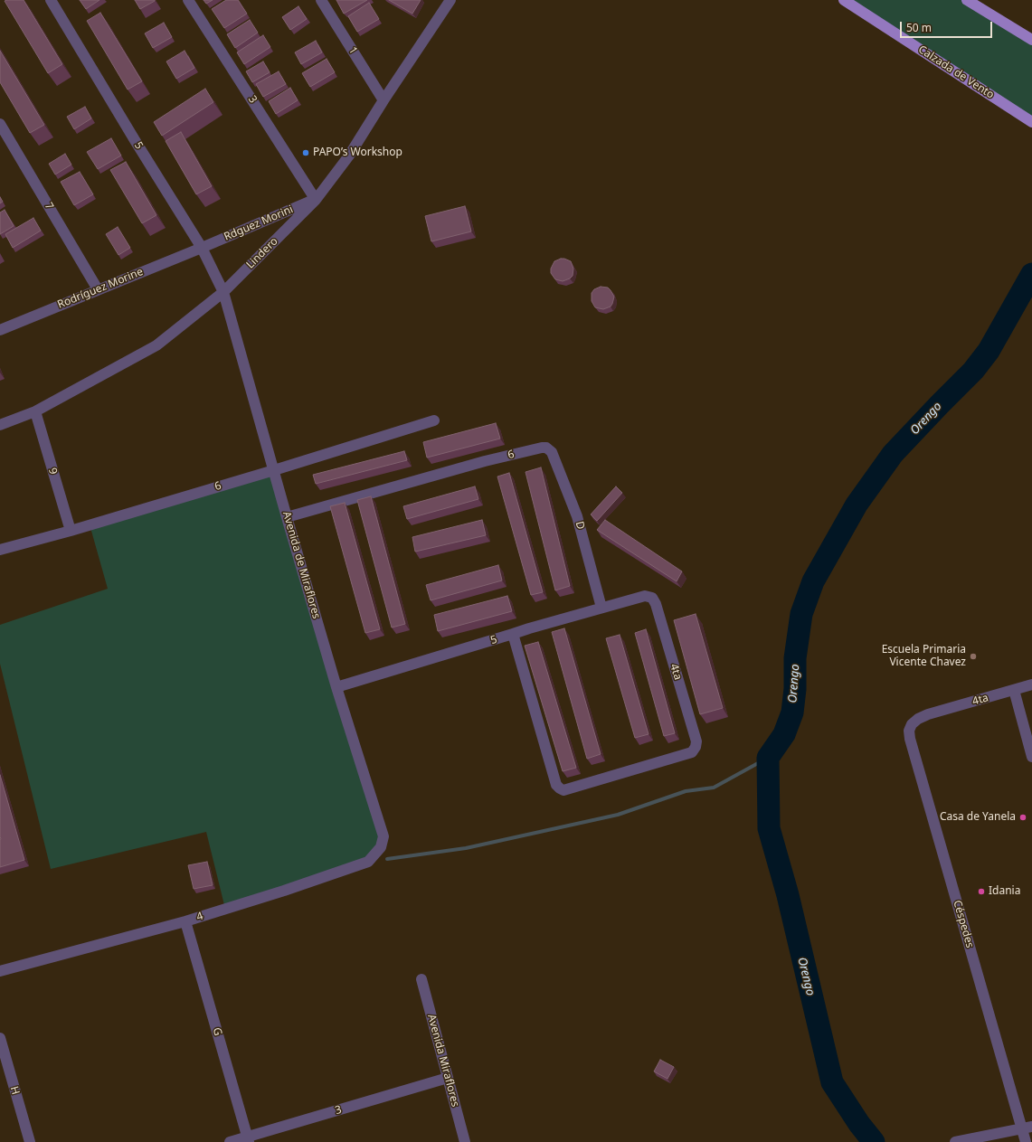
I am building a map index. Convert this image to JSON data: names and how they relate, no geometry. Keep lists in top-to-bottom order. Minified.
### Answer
{"streets":{"main road":["Calzada de Vento"],"street":["1","3","5","7","Rdguez Morini","Lindero","Rodríguez Morine","6","9","D","Avenida de Miraflores","4ta","4","Céspedes","G","Avenida Miraflores","H"]},"crossings":[["1","Lindero"],["3","Rdguez Morini"],["3","Lindero"],["3","G"],["3","Avenida Miraflores"],["5","Rdguez Morini"],["5","Lindero"],["5","Rodríguez Morine"],["5","D"],["5","Avenida de Miraflores"],["5","4ta"],["7","Rodríguez Morine"],["Rdguez Morini","Lindero"],["Rdguez Morini","Rodríguez Morine"],["Lindero","9"],["Lindero","Avenida de Miraflores"],["6","9"],["6","D"],["6","Avenida de Miraflores"],["Avenida de Miraflores","4"],["4ta","Céspedes"],["4","G"]],"water":["Orengo"],"places":["PAPO’s Workshop","Escuela Primaria Vicente Chavez","Casa de Yanela","Idania"],"scale_bar":"50 m"}
